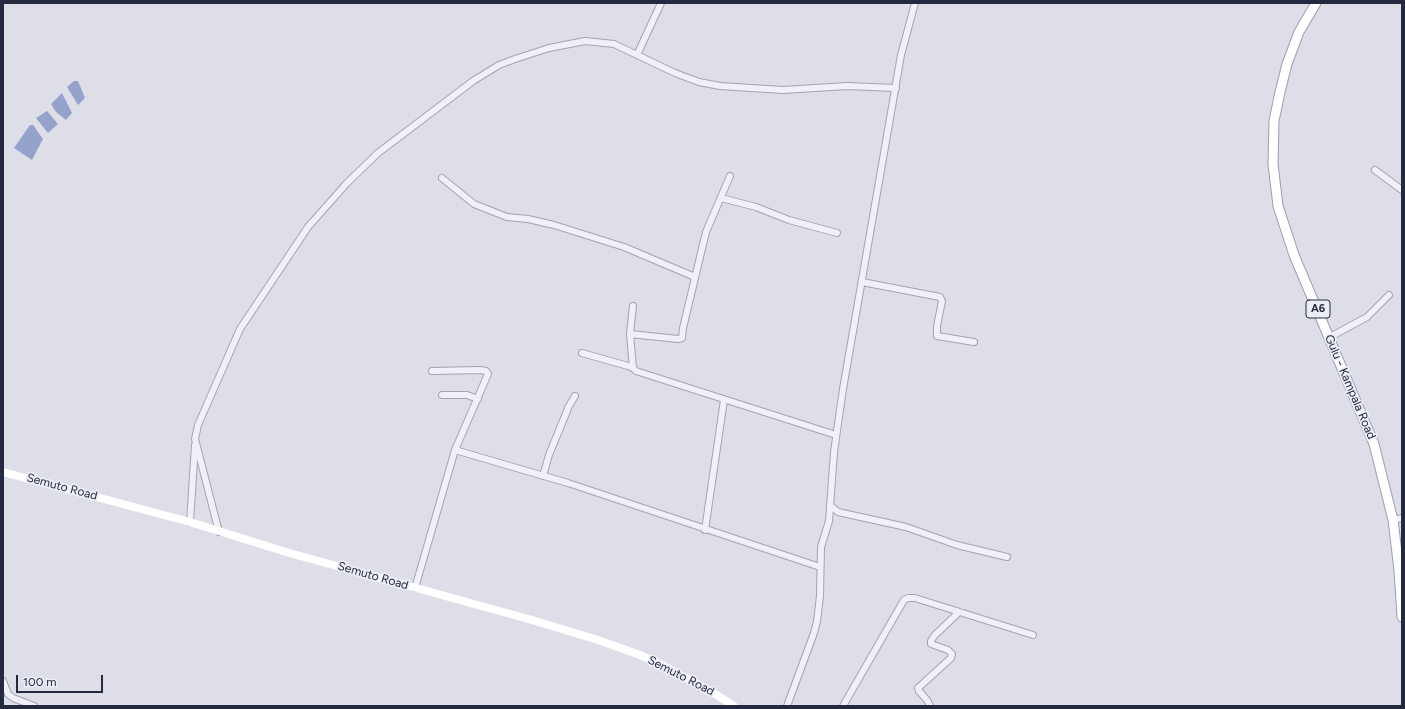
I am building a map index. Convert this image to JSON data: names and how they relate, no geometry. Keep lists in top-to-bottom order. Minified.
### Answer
{"streets":{"main road":["A6","Gulu - Kampala Road","Semuto Road"]},"scale_bar":"100 m"}
